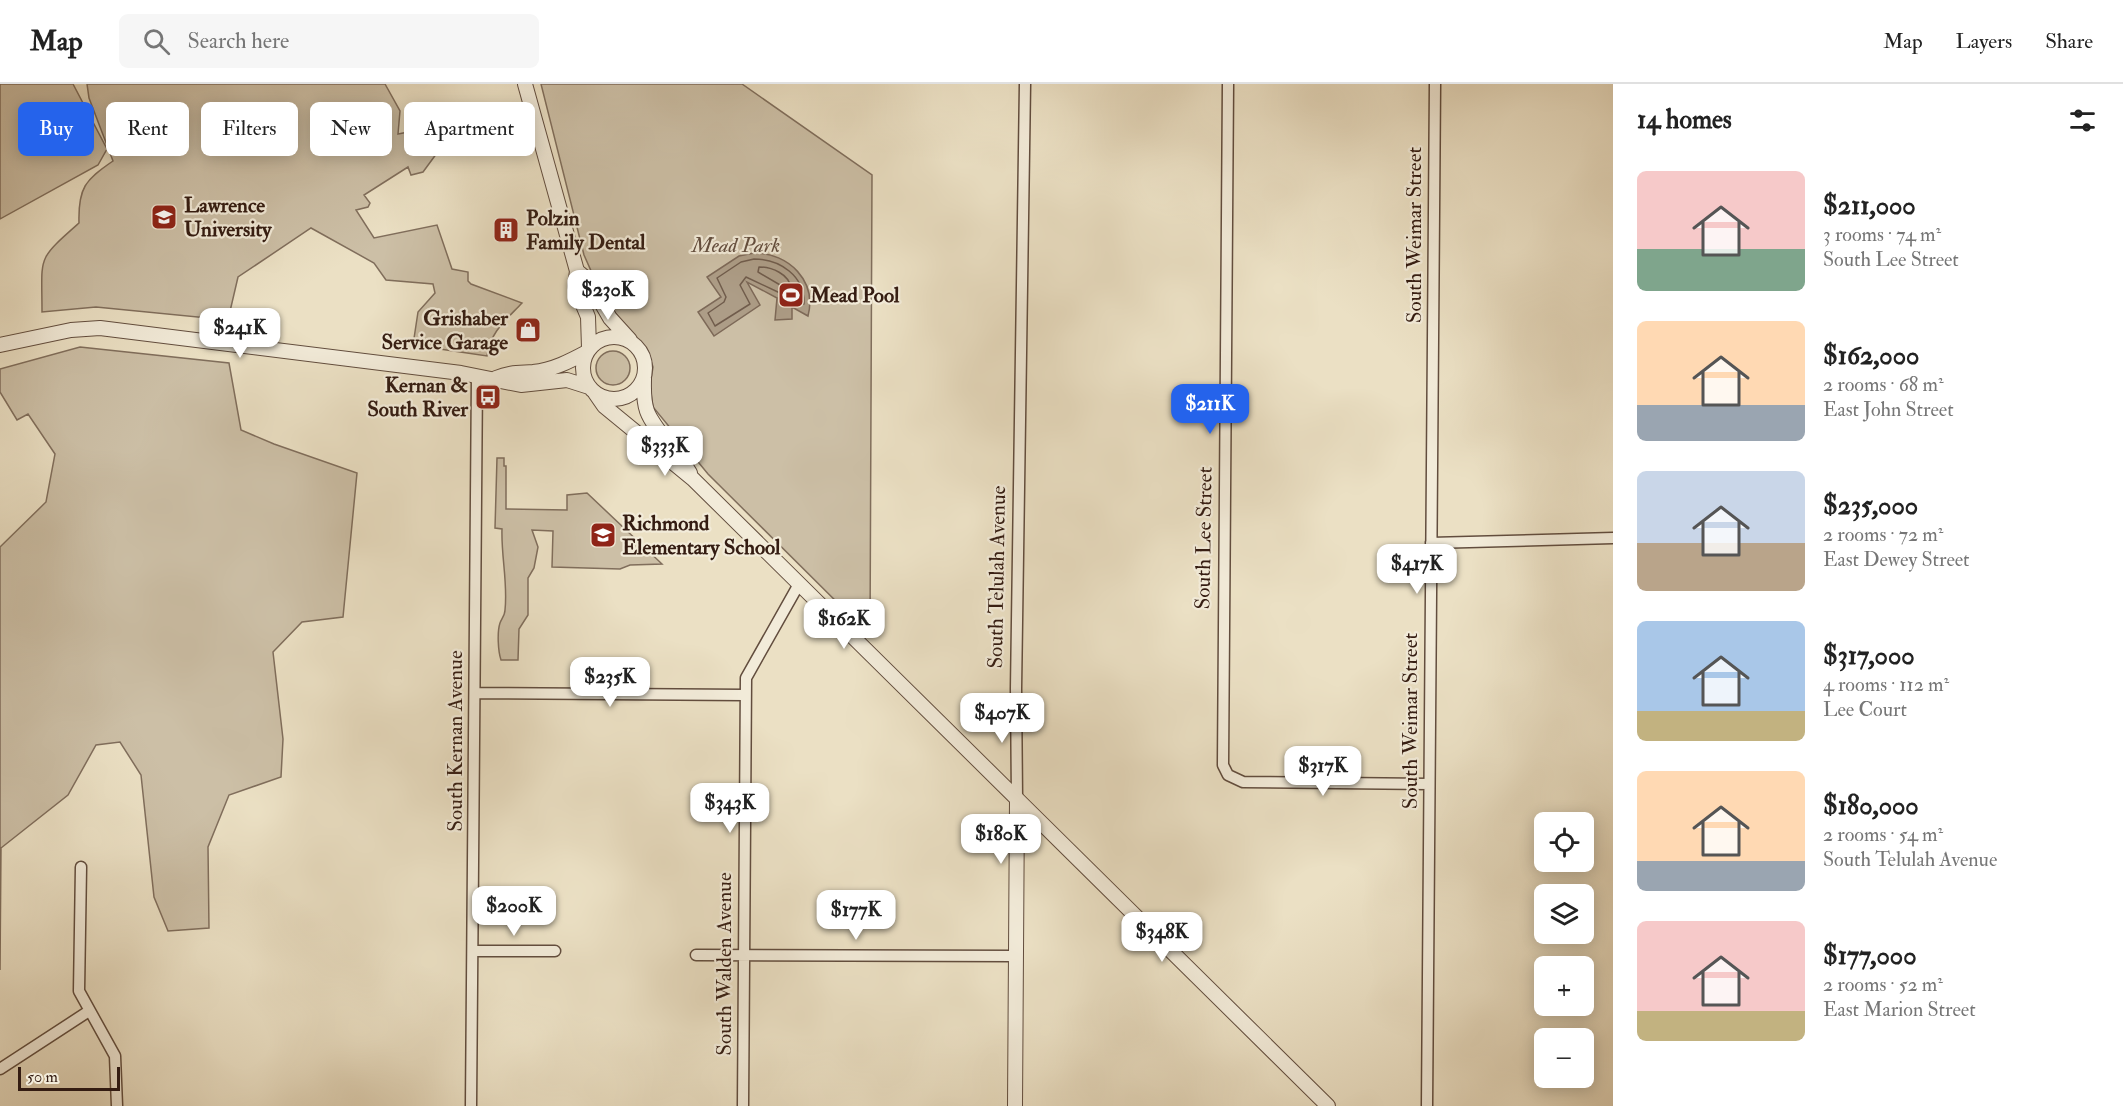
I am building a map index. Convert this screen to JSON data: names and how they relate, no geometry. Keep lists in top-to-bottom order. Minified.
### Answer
{"streets":{"street":["South Weimar Street","South Lee Street","South Telulah Avenue","South Kernan Avenue","South Walden Avenue"]},"crossings":[["South Weimar Street","South Lee Street"]],"parks":["Mead Park"],"places":{"school or university":["Lawrence University","Richmond Elementary School"],"building":["Polzin Family Dental"],"sports":["Mead Pool"],"shop":["Grishaber Service Garage"],"bus stop":["Kernan & South River"]},"scale_bar":"50 m","page":{"header":"Map","search":"Search here","nav":["Map","Layers","Share"],"heading":"14 homes","chip":["Buy","Rent","Filters","New","Apartment"],"list":[{"name":"$211,000","note":"3 rooms · 74 m² · South Lee Street"},{"name":"$162,000","note":"2 rooms · 68 m² · East John Street"},{"name":"$235,000","note":"2 rooms · 72 m² · East Dewey Street"},{"name":"$317,000","note":"4 rooms · 112 m² · Lee Court"},{"name":"$180,000","note":"2 rooms · 54 m² · South Telulah Avenue"},{"name":"$177,000","note":"2 rooms · 52 m² · East Marion Street"}],"price":["$230K","$241K","$211K","$333K","$417K","$162K","$235K","$407K","$317K","$343K","$180K","$200K","$177K","$348K"],"map_buttons":["+","−"],"scale":"50 m"}}
